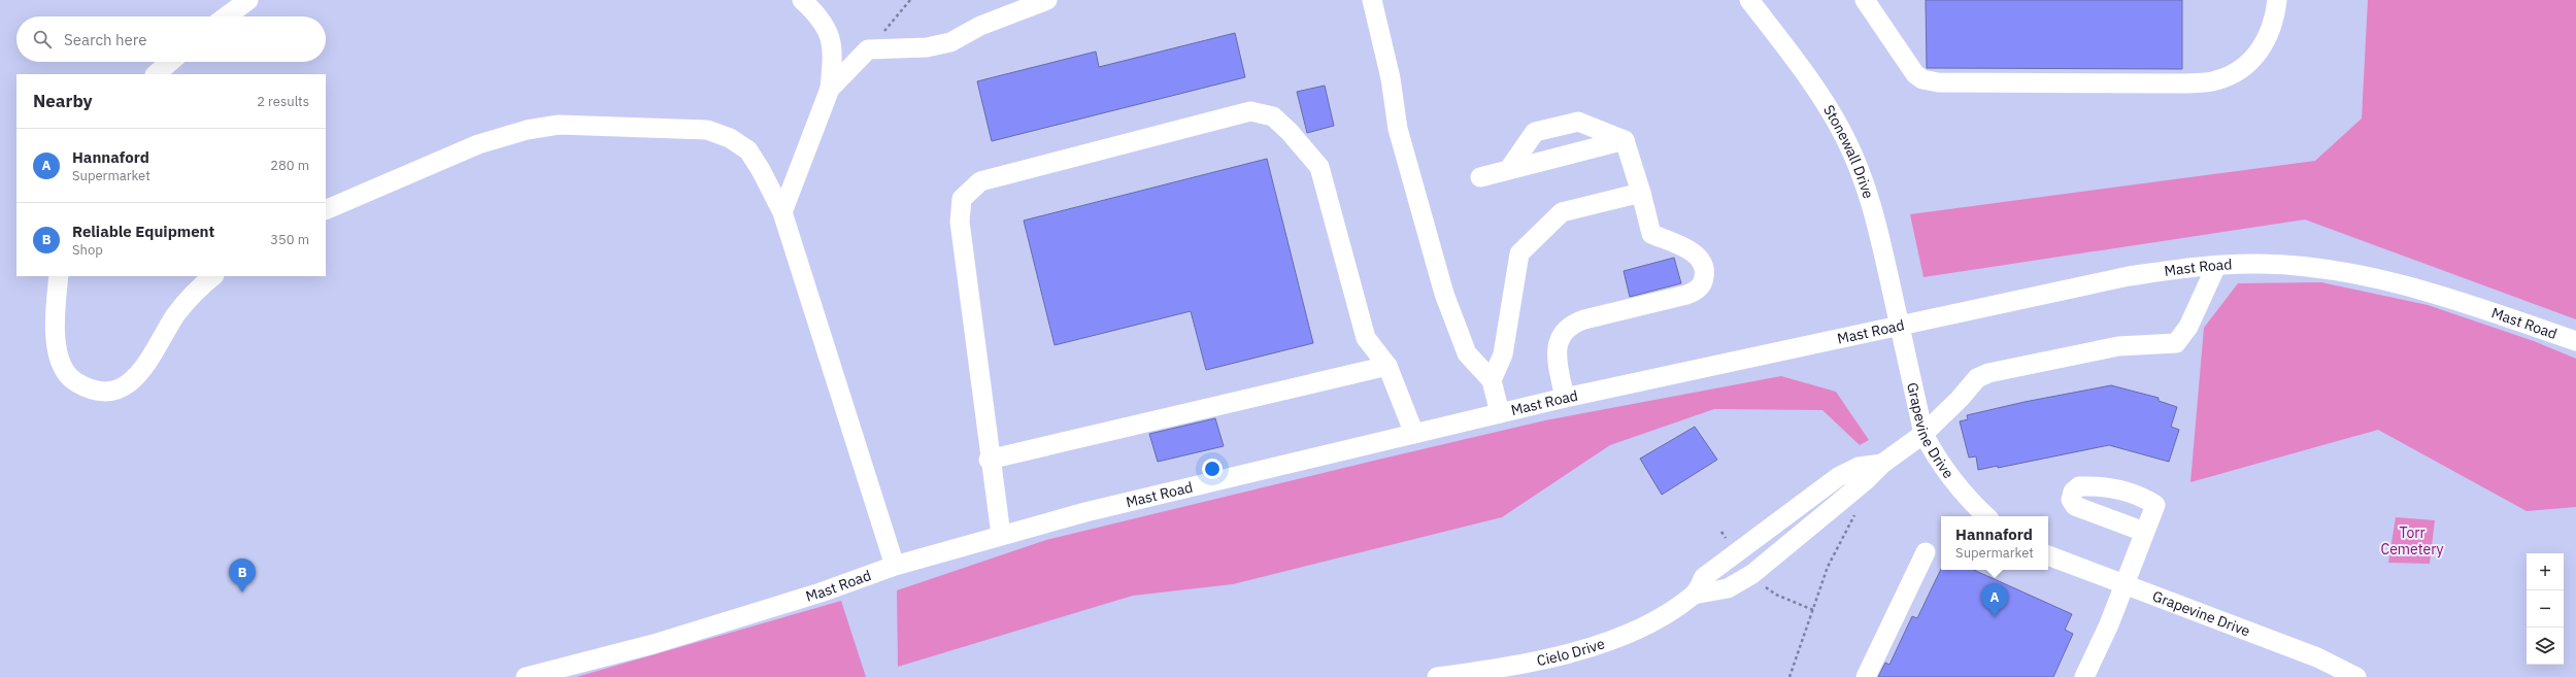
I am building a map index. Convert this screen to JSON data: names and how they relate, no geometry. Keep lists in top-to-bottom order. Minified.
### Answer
{"streets":{"street":["Stonewall Drive","Mast Road","Grapevine Drive","Cielo Drive"]},"crossings":[["Stonewall Drive","Mast Road"],["Stonewall Drive","Grapevine Drive"],["Mast Road","Grapevine Drive"],["Mast Road","Cielo Drive"],["Grapevine Drive","Cielo Drive"]],"parks":["Torr Cemetery"],"page":{"search":"Search here","heading":["Nearby","2 results"],"list":[{"mark":"A","name":"Hannaford","note":"Supermarket","value":"280 m"},{"mark":"B","name":"Reliable Equipment","note":"Shop","value":"350 m"}],"popup":["Hannaford","Supermarket"],"map_buttons":["+","−"],"pins":["B","A"]}}
